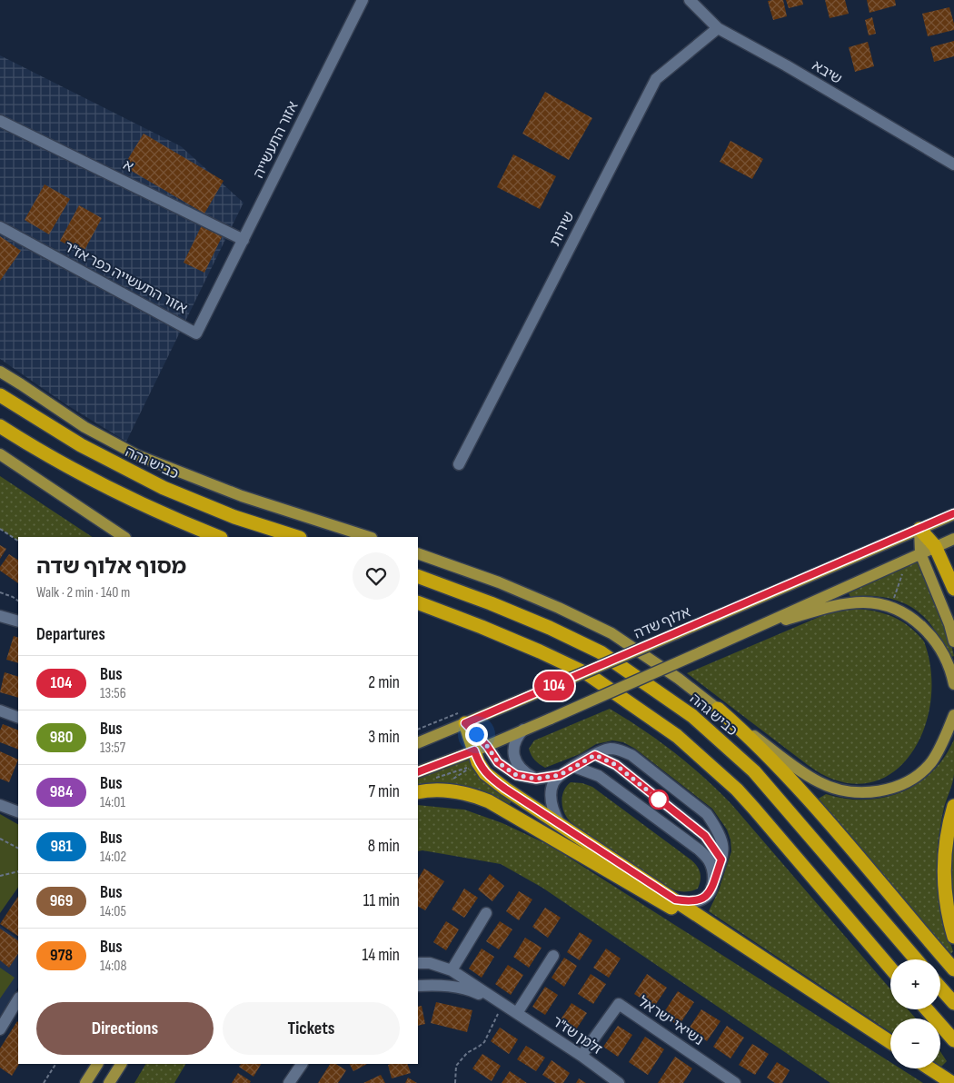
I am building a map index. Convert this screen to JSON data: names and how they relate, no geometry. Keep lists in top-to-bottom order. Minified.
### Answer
{"streets":{"highway":["כביש גהה"],"main road":["אלוף שדה"],"street":["שיבא","אזור התעשייה","א","שירות","אזור התעשייה כפר אז\"ר","נשיאי ישראל","זלמן שז\"ר"]},"crossings":[["שיבא","שירות"],["אזור התעשייה","א"],["אזור התעשייה","אזור התעשייה כפר אז\"ר"],["נשיאי ישראל","זלמן שז\"ר"]],"lines":["bus line 104"],"page":{"on_map":"104","heading":[["מסוף אלוף שדה","Walk · 2 min · 140 m"],"Departures"],"list":[{"mark":"104","name":"Bus","note":"13:56","value":"2 min"},{"mark":"980","name":"Bus","note":"13:57","value":"3 min"},{"mark":"984","name":"Bus","note":"14:01","value":"7 min"},{"mark":"981","name":"Bus","note":"14:02","value":"8 min"},{"mark":"969","name":"Bus","note":"14:05","value":"11 min"},{"mark":"978","name":"Bus","note":"14:08","value":"14 min"}],"map_buttons":["+","−"],"buttons":["Directions","Tickets"]}}
